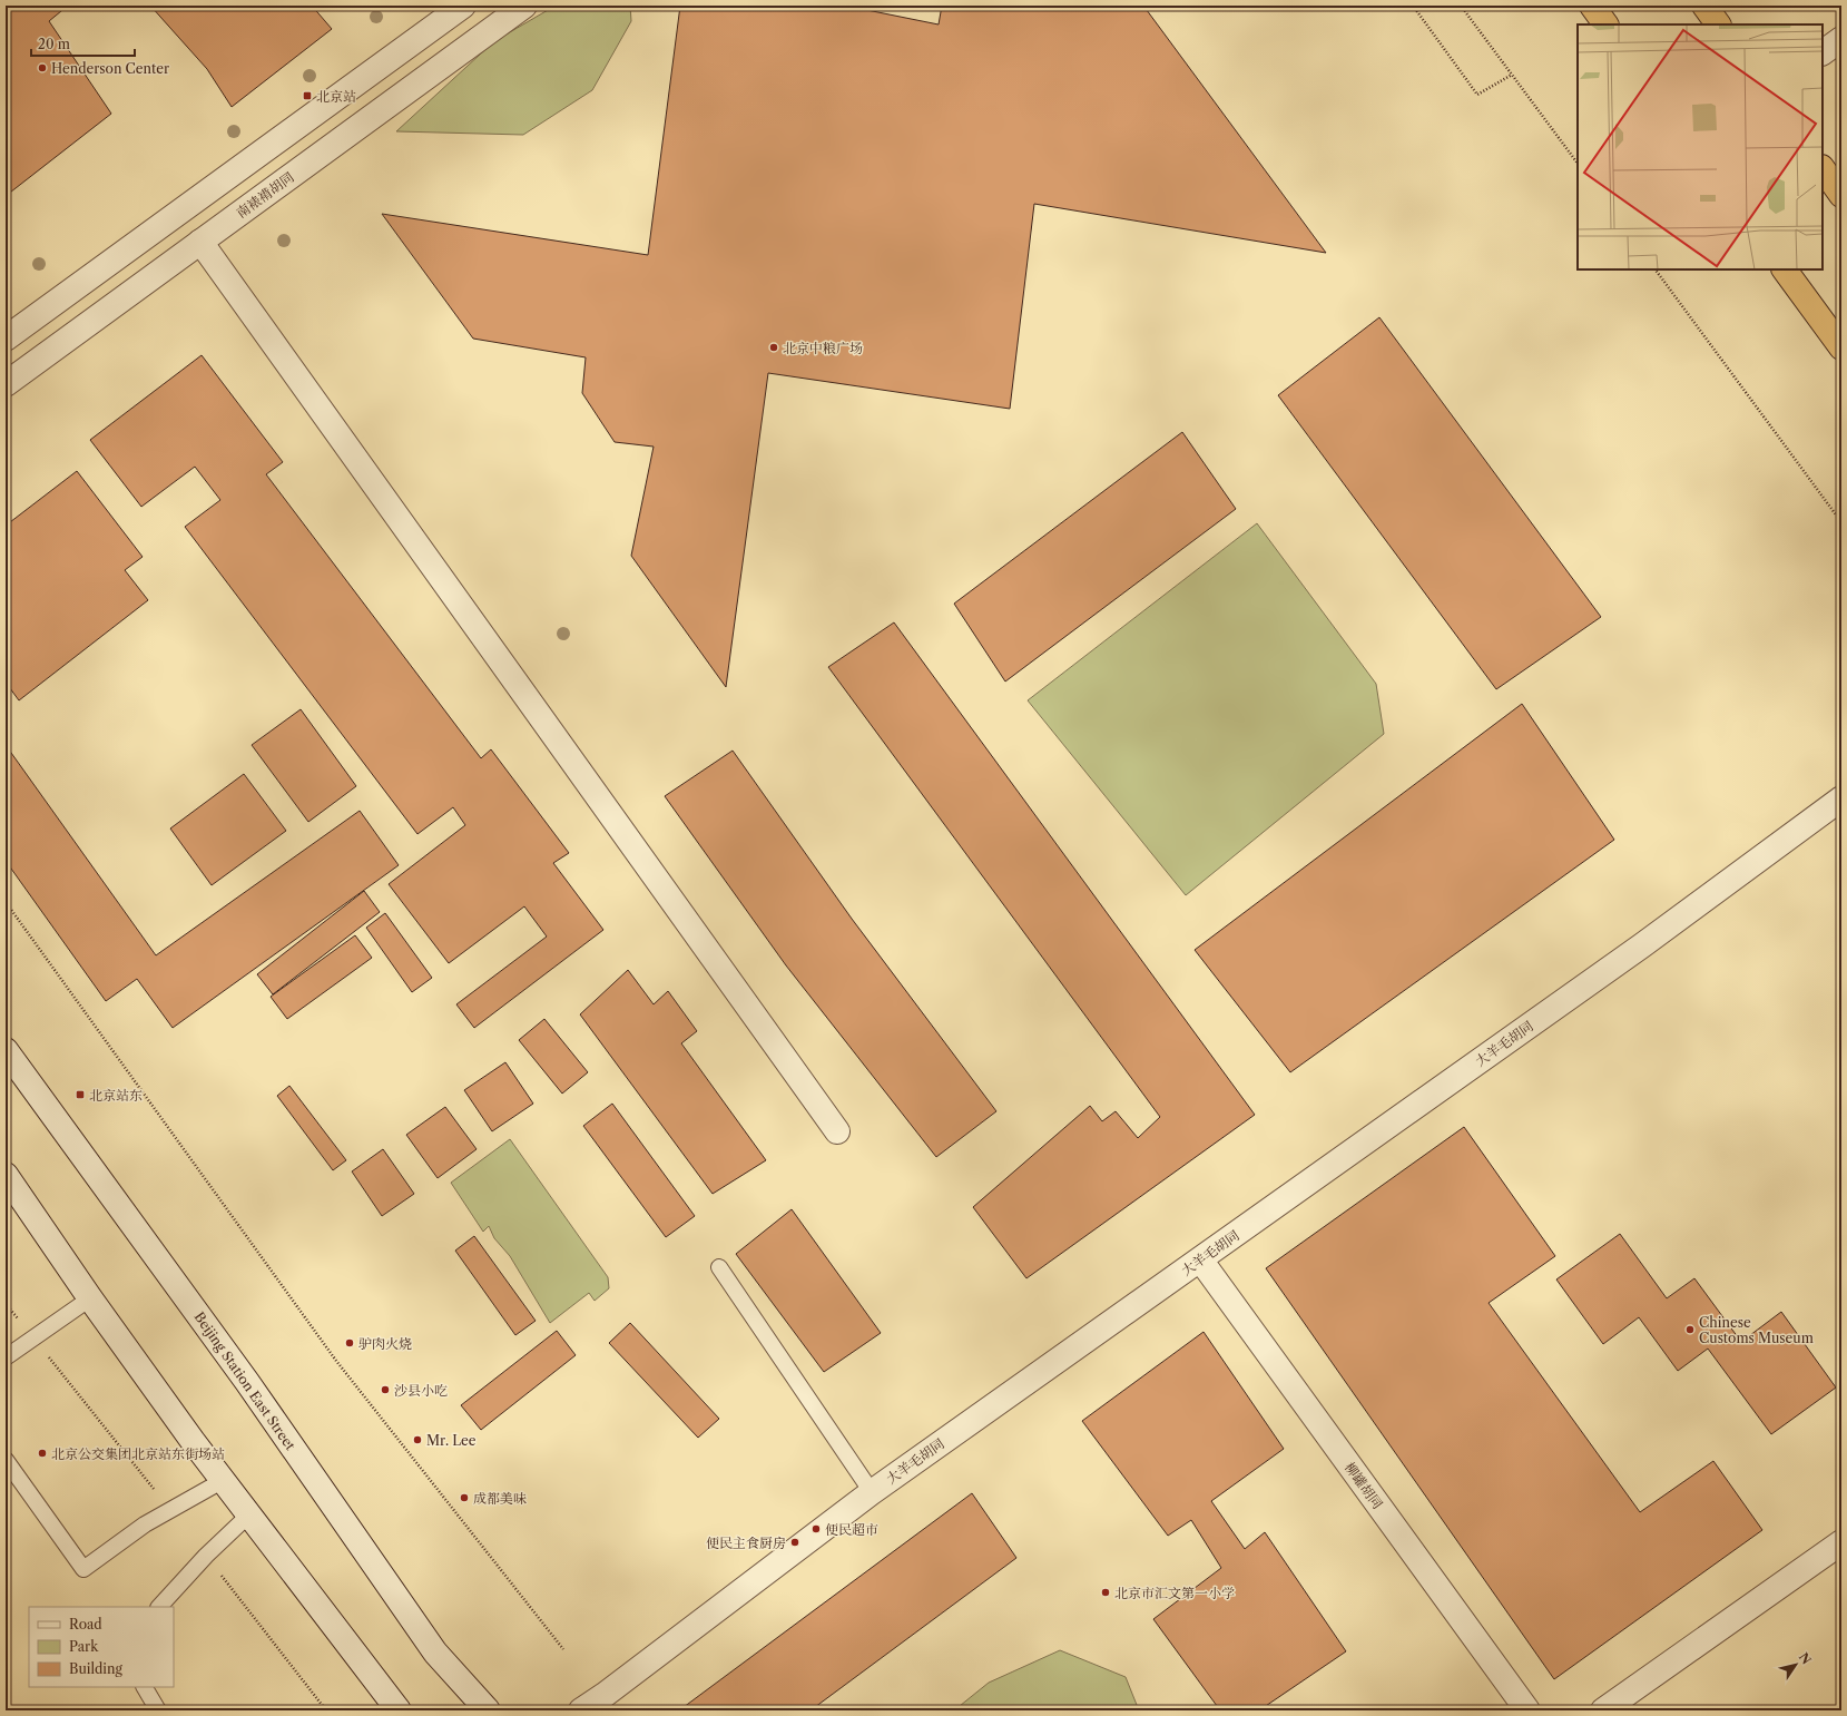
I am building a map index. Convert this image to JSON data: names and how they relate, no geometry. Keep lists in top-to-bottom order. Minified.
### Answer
{"streets":{"street":["南裱褙胡同","大羊毛胡同","Beijing Station East Street","柳罐胡同"]},"crossings":[["大羊毛胡同","柳罐胡同"]],"places":{"other":["Henderson Center","北京中粮广场","Chinese Customs Museum","驴肉火烧","沙县小吃","Mr. Lee","北京公交集团北京站东街场站","成都美味","便民超市","便民主食厨房","北京市汇文第一小学"],"transit":["北京站","北京站东"]},"legend":["Road","Park","Building"],"scale_bar":"20 m","north":"top right"}
